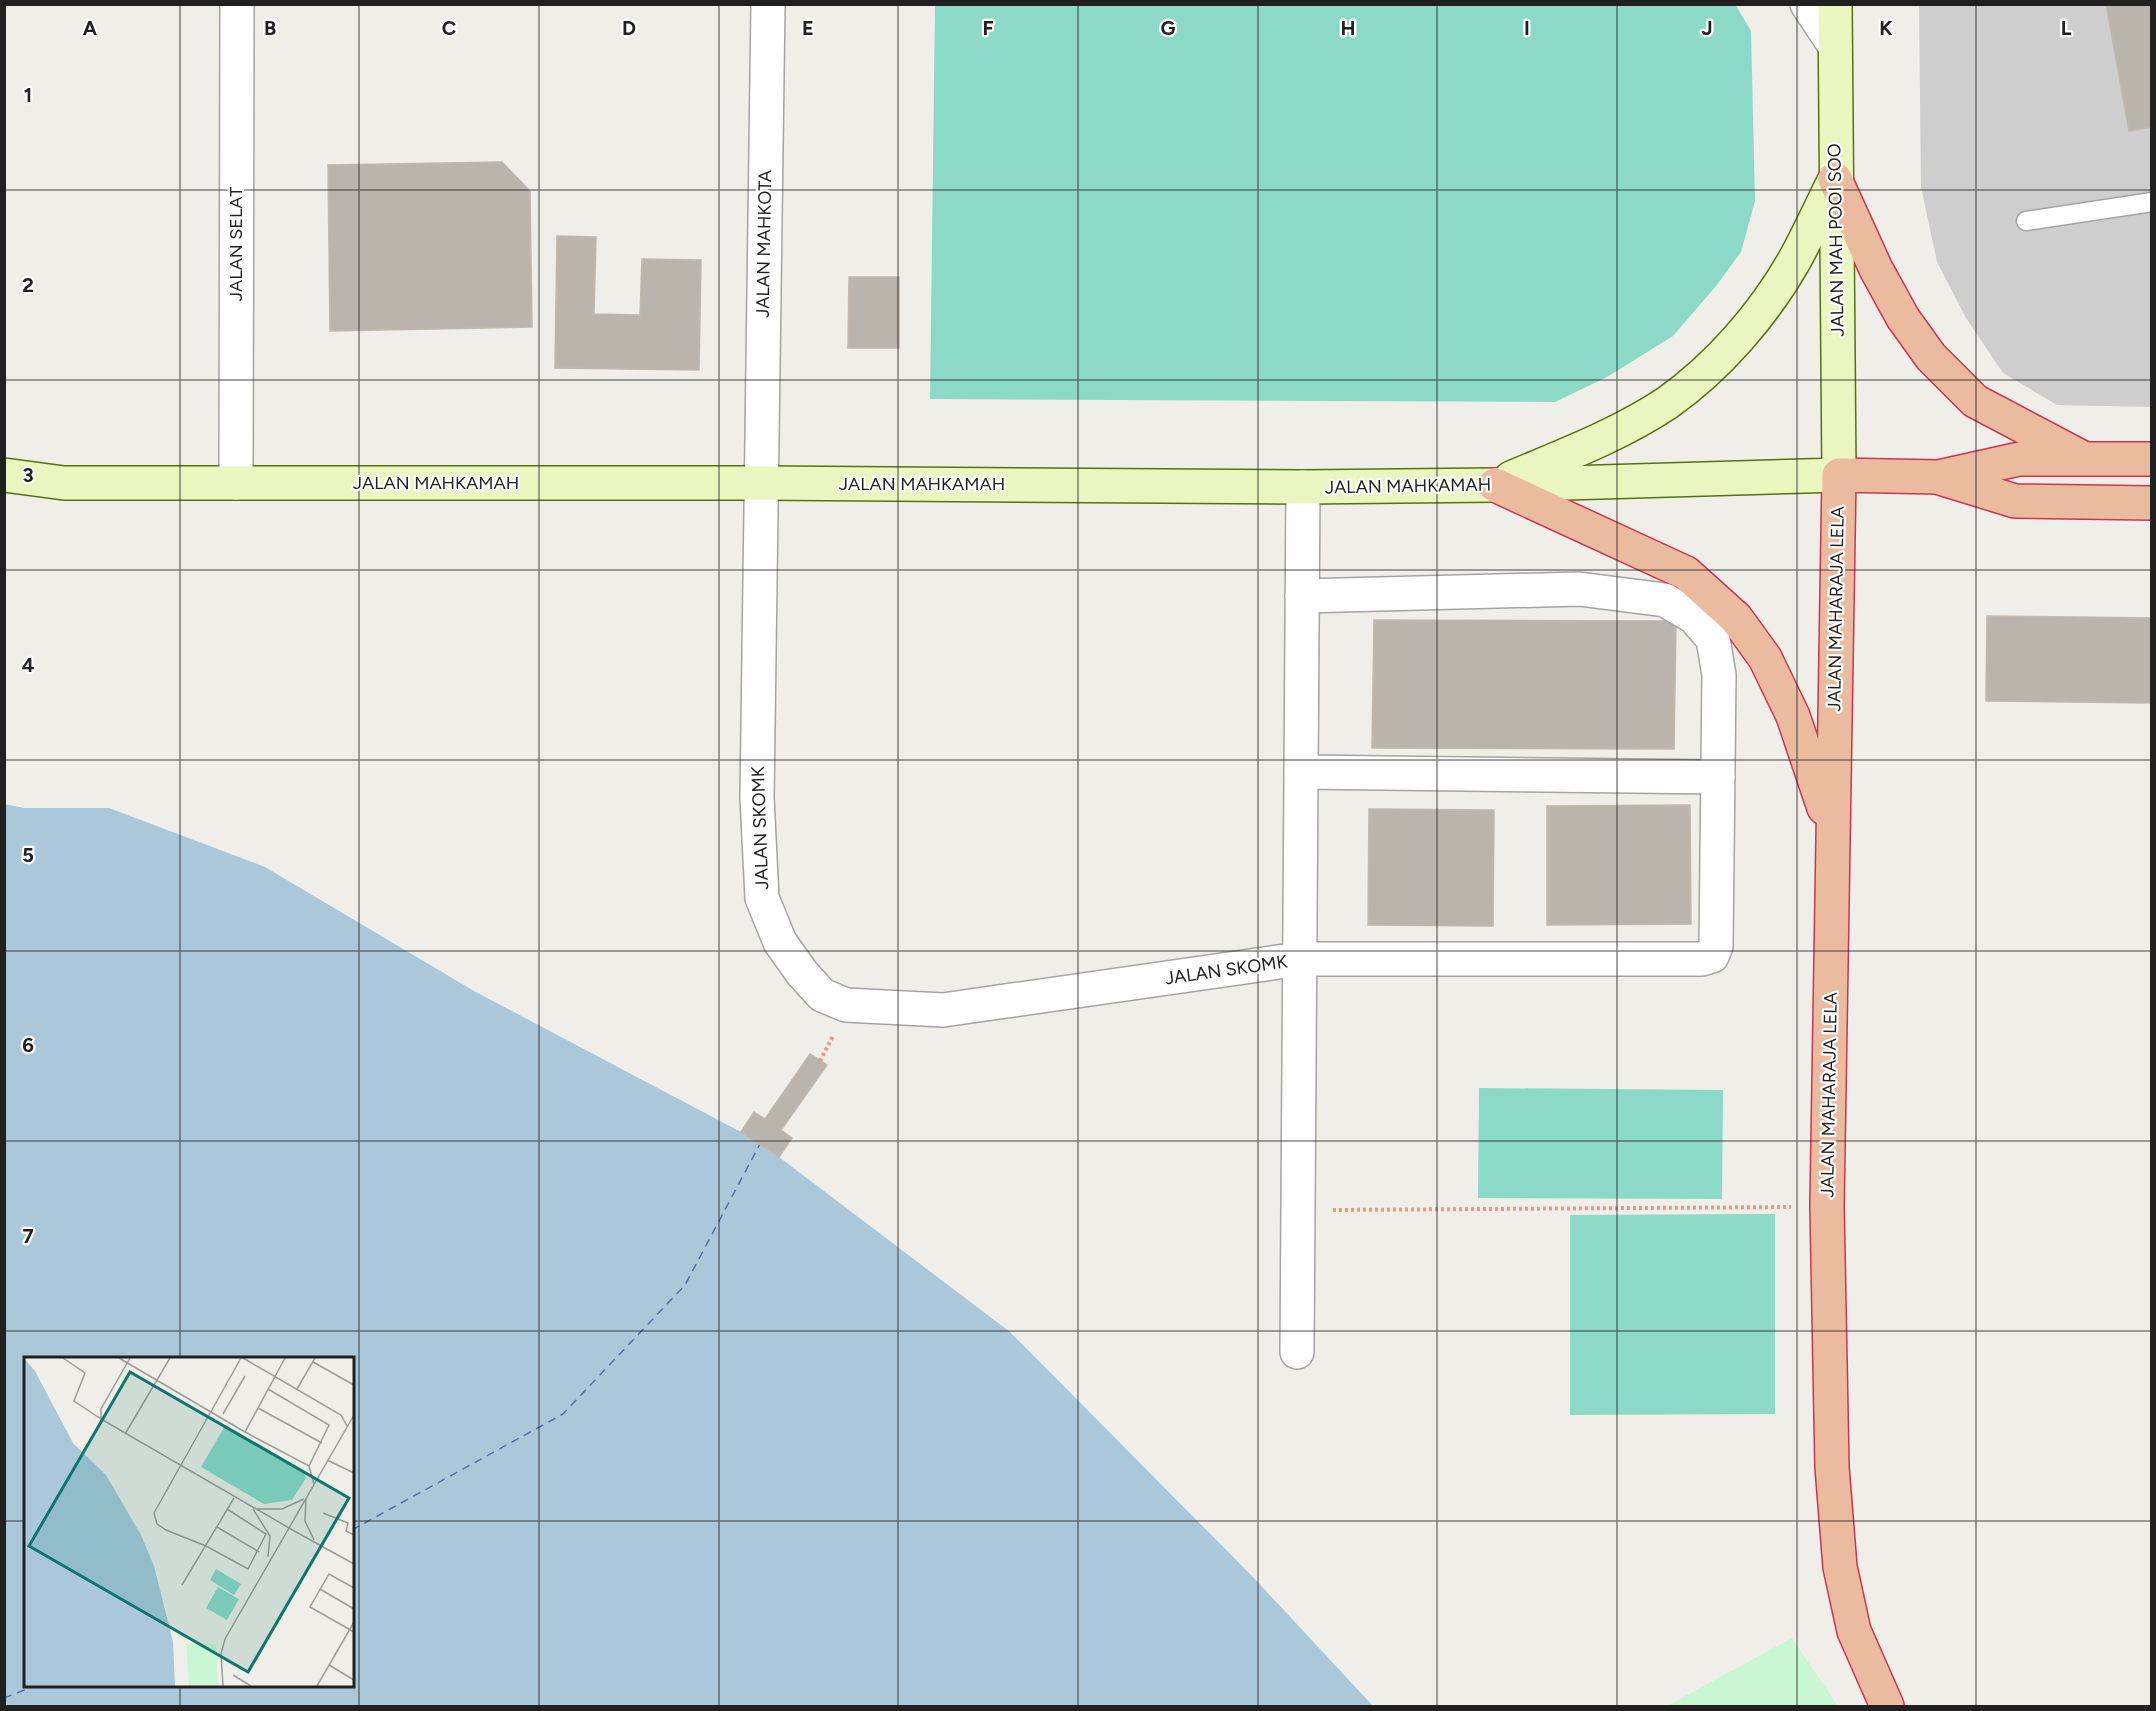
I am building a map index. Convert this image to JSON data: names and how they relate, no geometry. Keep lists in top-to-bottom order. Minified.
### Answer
{"streets":{"highway":["JALAN MAHARAJA LELA"],"main road":["JALAN MAH POOI SOO","JALAN MAHKAMAH"],"street":["JALAN SELAT","JALAN MAHKOTA","JALAN SKOMK"]},"crossings":[["JALAN MAH POOI SOO","JALAN MAHKAMAH"],["JALAN MAH POOI SOO","JALAN MAHARAJA LELA"],["JALAN SELAT","JALAN MAHKAMAH"],["JALAN MAHKOTA","JALAN MAHKAMAH"],["JALAN MAHKOTA","JALAN SKOMK"],["JALAN MAHKAMAH","JALAN MAHARAJA LELA"],["JALAN MAHKAMAH","JALAN SKOMK"]],"grid":{"columns":["A","B","C","D","E","F","G","H","I","J","K","L"],"rows":["1","2","3","4","5","6","7"]}}
